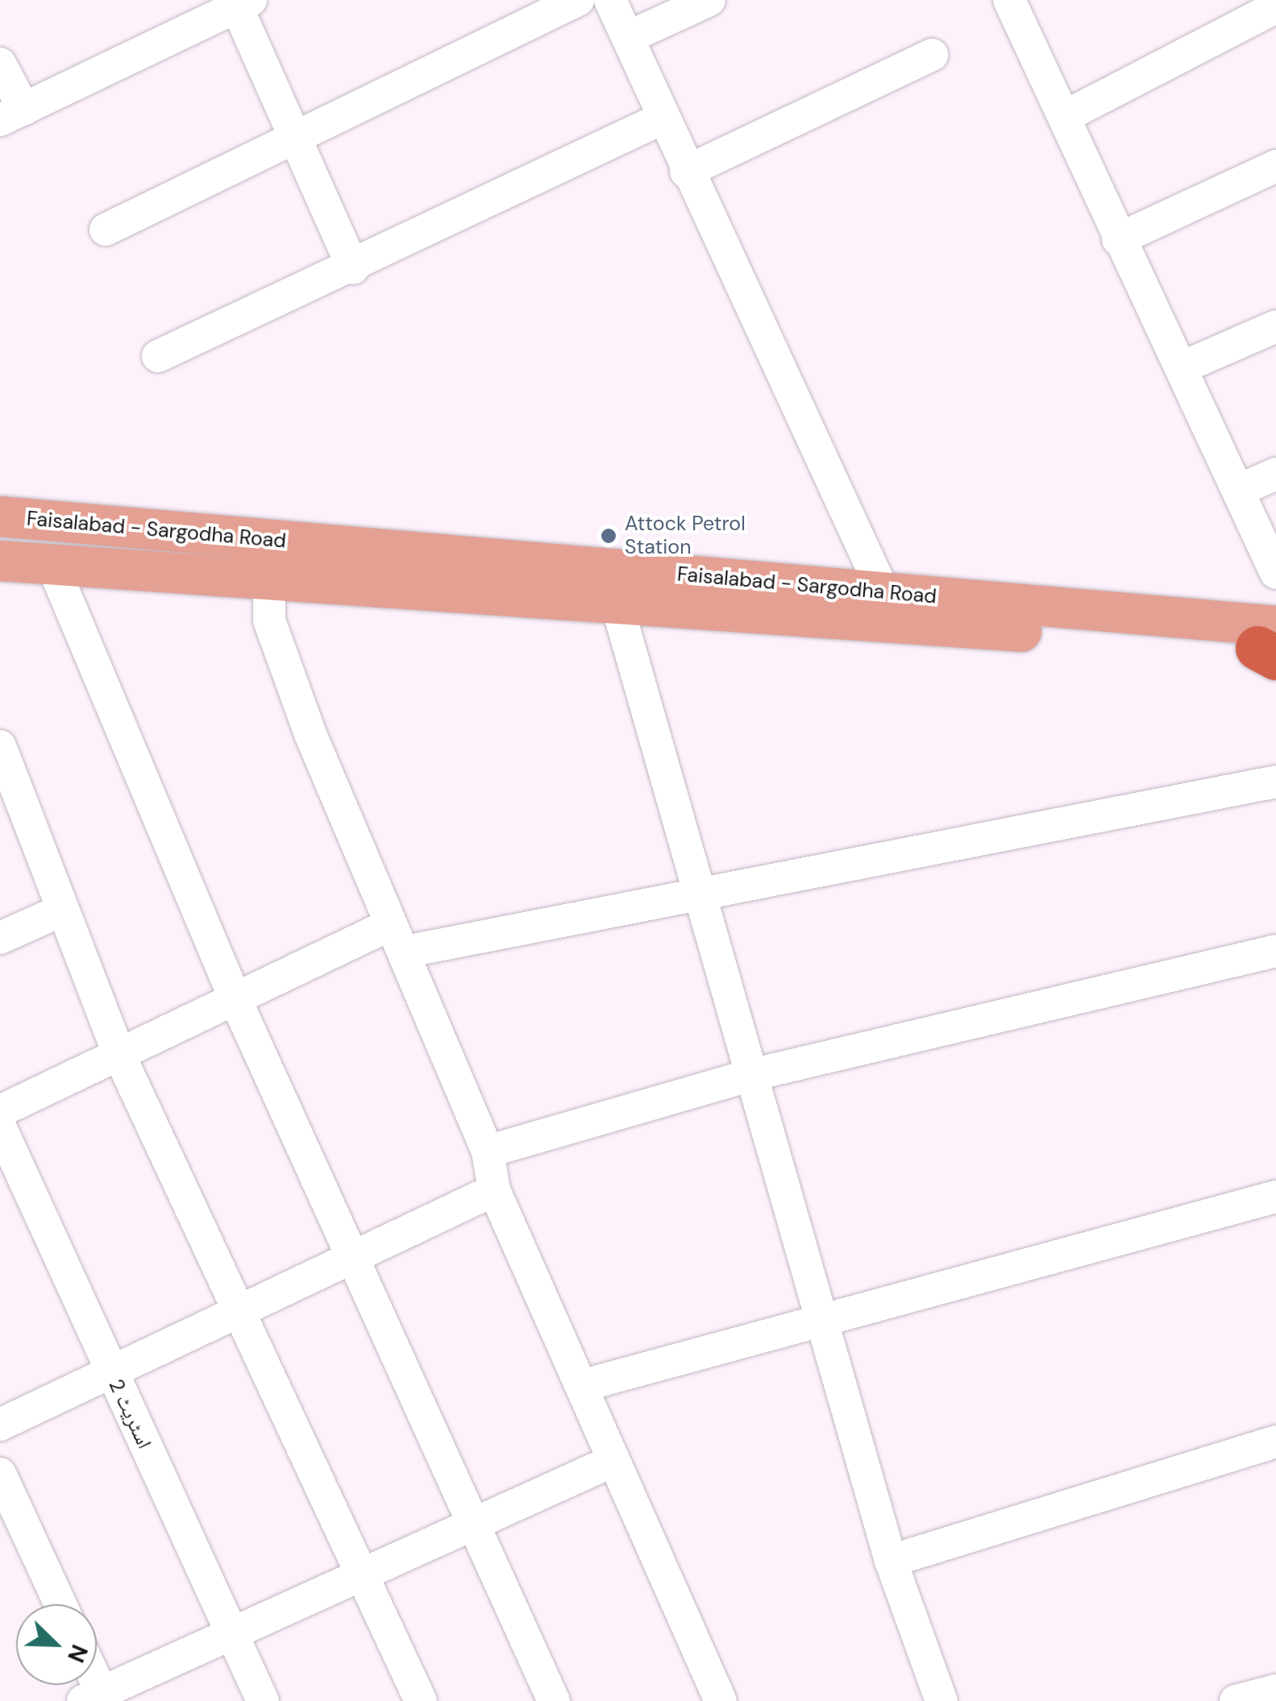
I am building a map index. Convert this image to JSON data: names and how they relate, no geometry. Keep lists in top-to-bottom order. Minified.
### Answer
{"streets":{"main road":["Faisalabad - Sargodha Road"],"street":["اسٹریٹ 2"]},"places":["Attock Petrol Station"],"north":"bottom right"}
